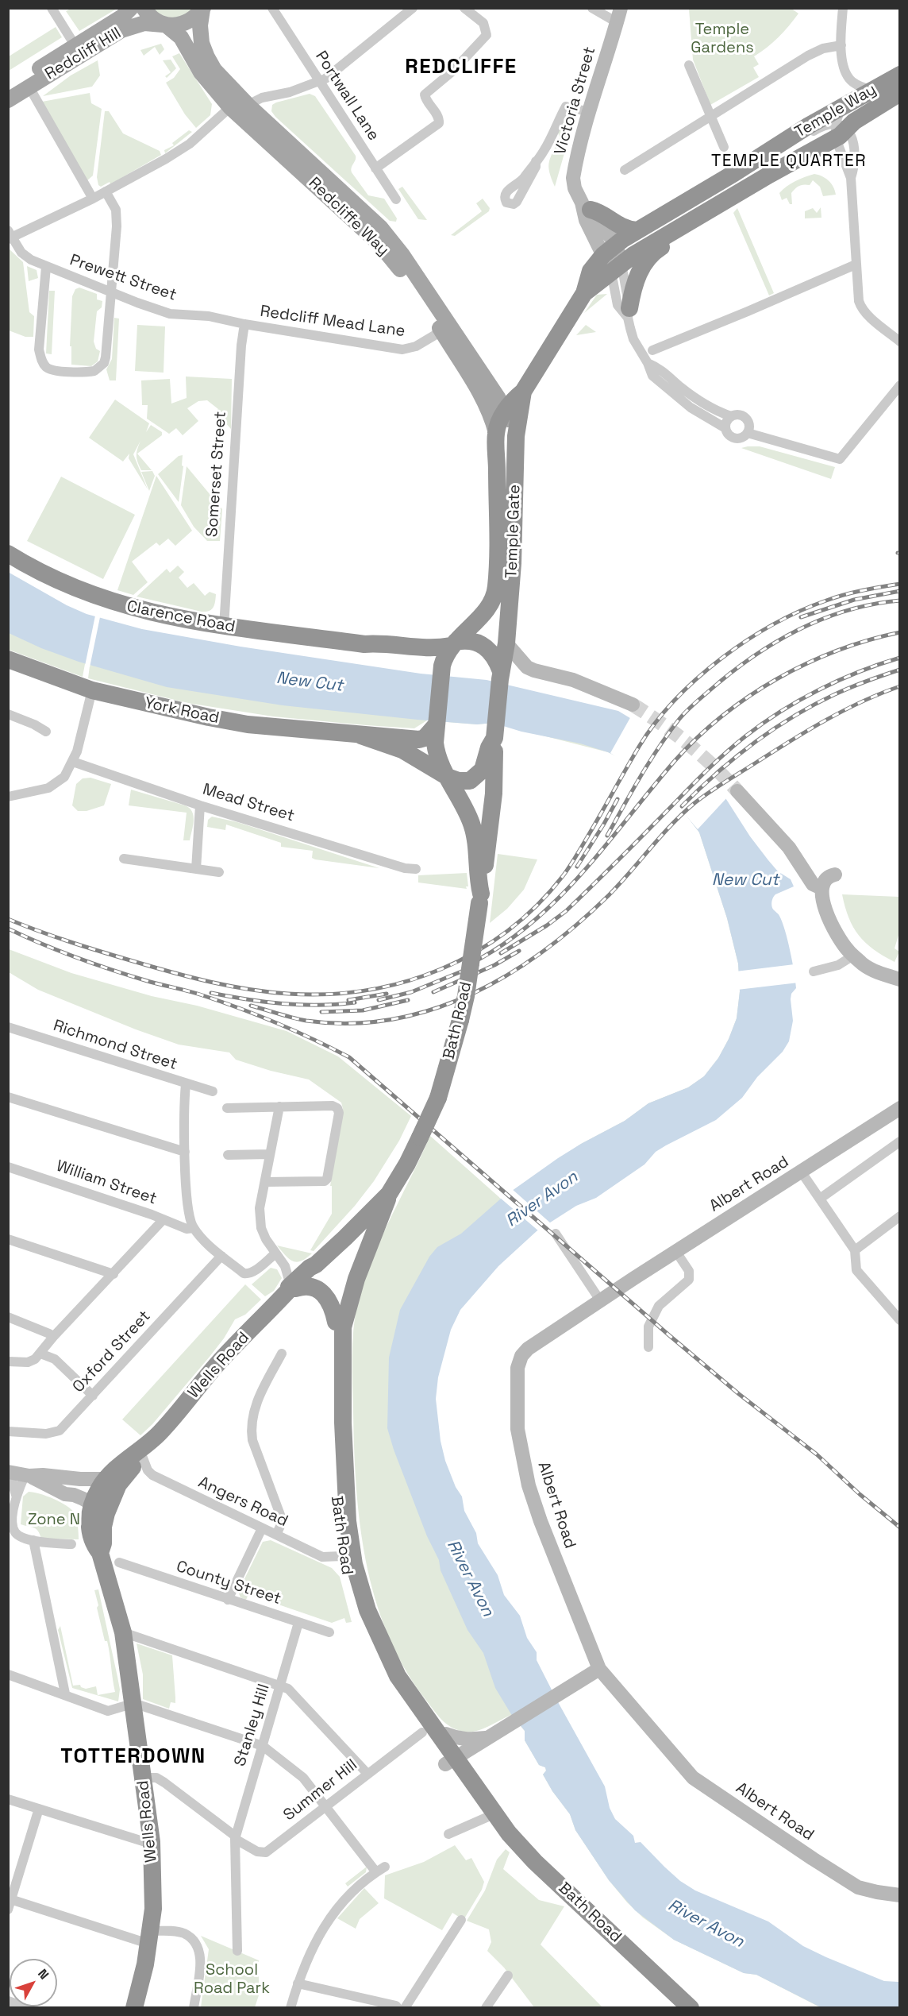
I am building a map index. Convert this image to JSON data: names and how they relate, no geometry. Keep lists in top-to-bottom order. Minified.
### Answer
{"streets":{"highway":["Temple Way","Temple Gate","Clarence Road","York Road","Bath Road","Wells Road"],"main road":["Redcliff Hill","Redcliffe Way"],"street":["Portwall Lane","Victoria Street","Prewett Street","Redcliff Mead Lane","Somerset Street","Mead Street","Richmond Street","William Street","Albert Road","Oxford Street","Angers Road","County Street","Stanley Hill","Summer Hill"]},"crossings":[["Redcliff Hill","Redcliffe Way"],["Victoria Street","Temple Way"],["Victoria Street","Temple Gate"],["Temple Way","Temple Gate"],["Redcliffe Way","Redcliff Mead Lane"],["Redcliffe Way","Temple Gate"],["Prewett Street","Redcliff Mead Lane"],["Prewett Street","Somerset Street"],["Redcliff Mead Lane","Somerset Street"],["Somerset Street","Clarence Road"],["Temple Gate","Clarence Road"],["Temple Gate","Bath Road"],["York Road","Bath Road"],["Bath Road","Wells Road"],["Bath Road","Angers Road"],["Bath Road","Summer Hill"],["Wells Road","Angers Road"],["County Street","Stanley Hill"],["Stanley Hill","Summer Hill"]],"districts":["REDCLIFFE","TEMPLE QUARTER","TOTTERDOWN"],"water":["New Cut","River Avon"],"parks":["Temple Gardens","Zone N","School Road Park"],"north":"top right"}
